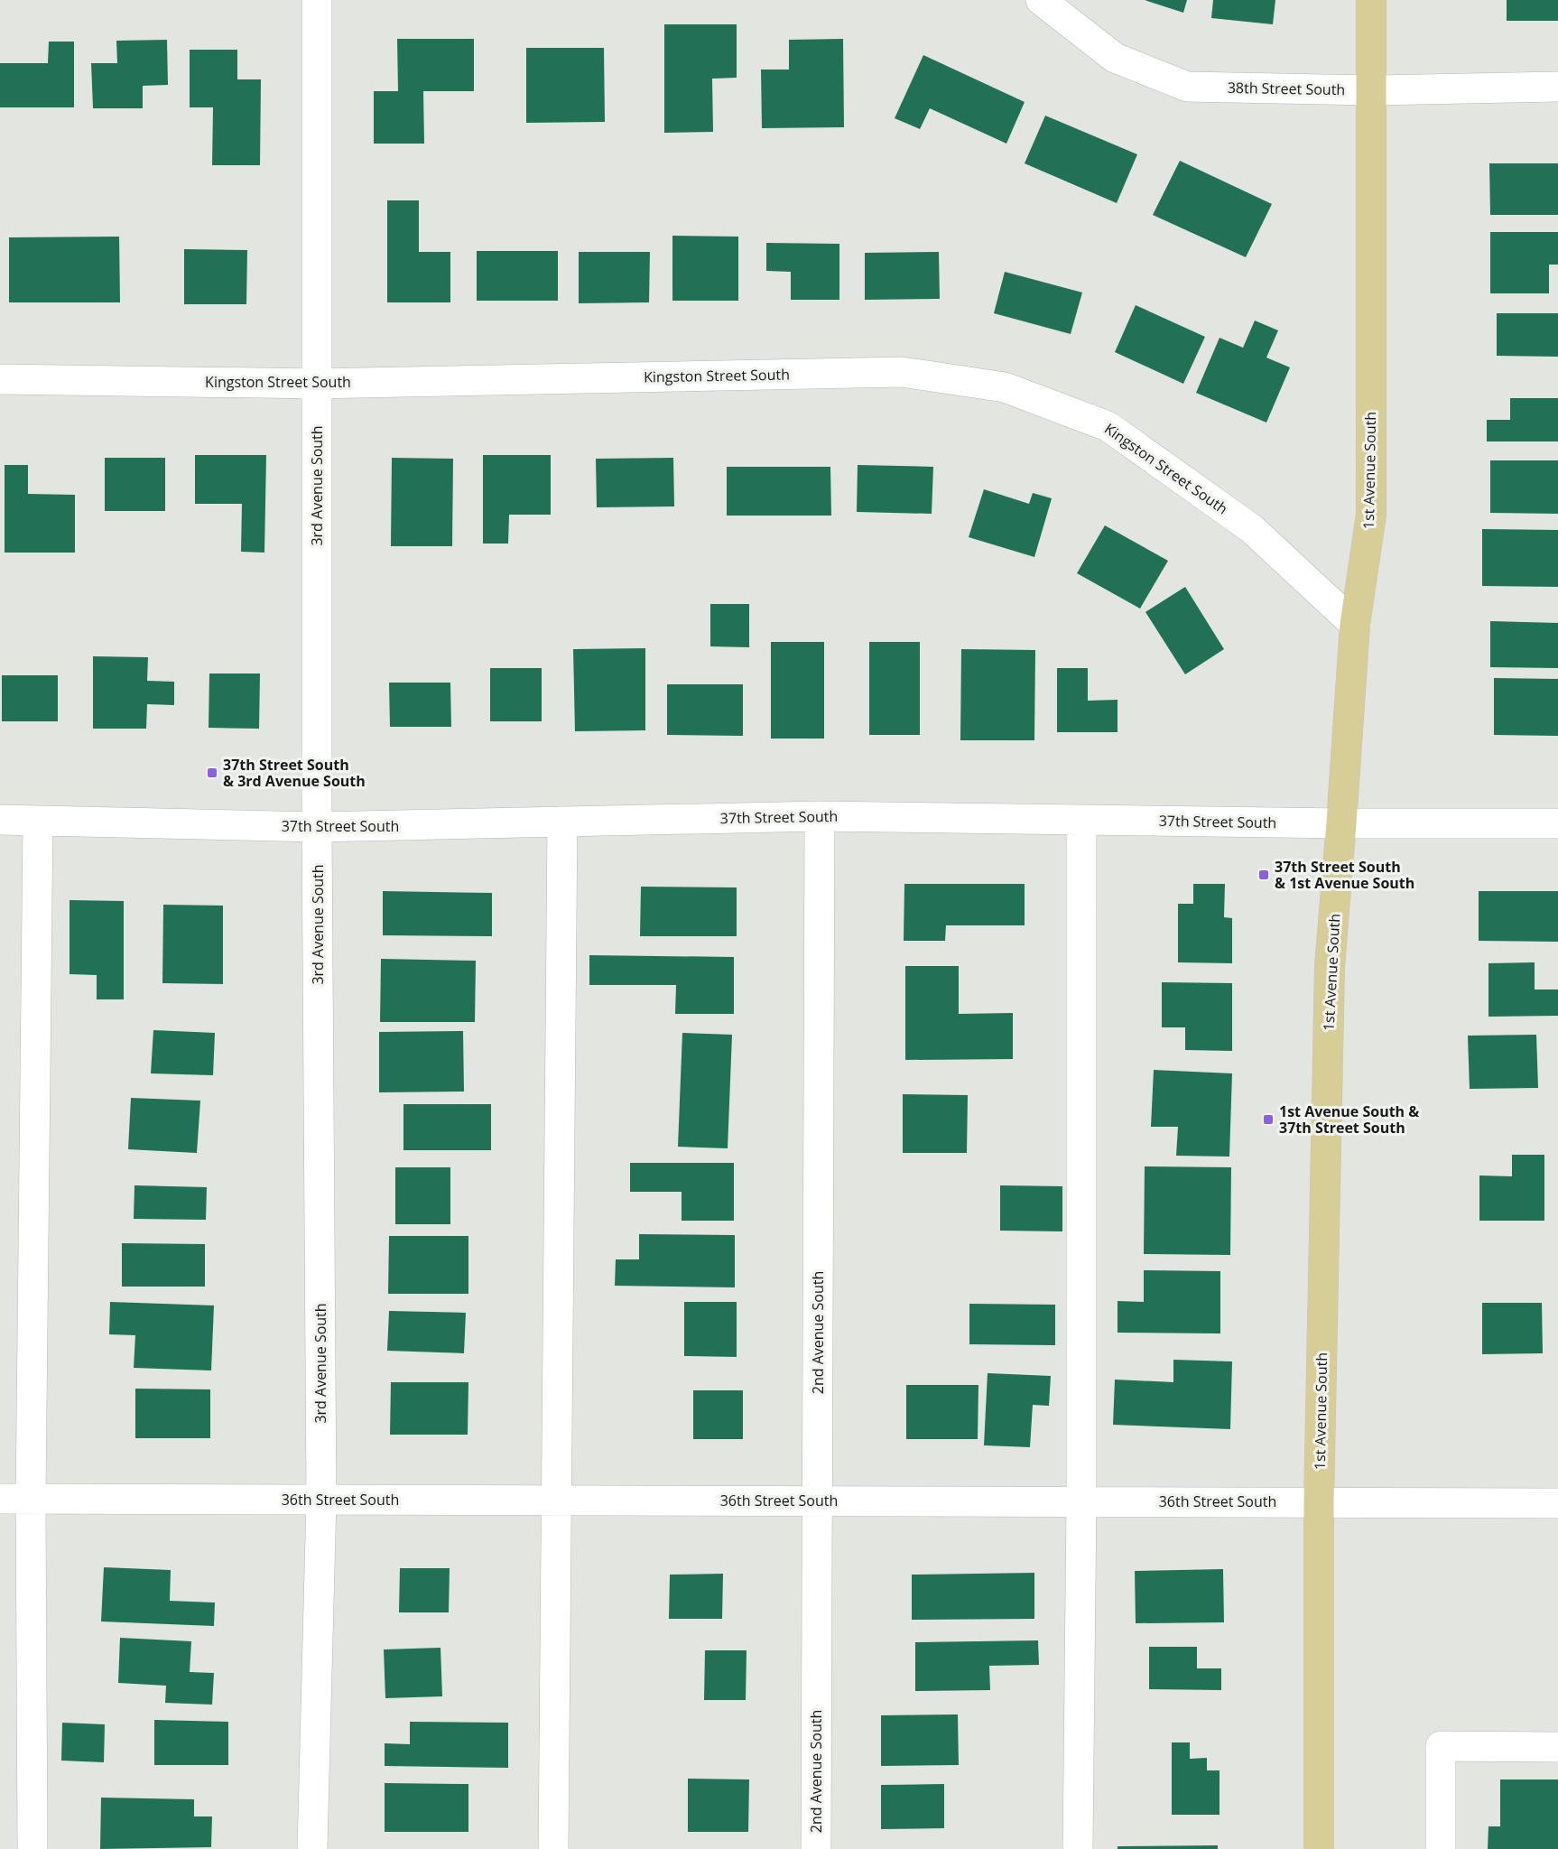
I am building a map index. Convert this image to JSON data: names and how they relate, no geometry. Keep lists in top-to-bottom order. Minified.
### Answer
{"streets":{"main road":["1st Avenue South"],"street":["38th Street South","Kingston Street South","3rd Avenue South","37th Street South","2nd Avenue South","36th Street South"]},"crossings":[["38th Street South","1st Avenue South"],["Kingston Street South","1st Avenue South"],["Kingston Street South","3rd Avenue South"],["1st Avenue South","37th Street South"],["1st Avenue South","36th Street South"],["3rd Avenue South","37th Street South"],["3rd Avenue South","36th Street South"],["37th Street South","2nd Avenue South"],["2nd Avenue South","36th Street South"]],"places":{"transit":["37th Street South & 3rd Avenue South","37th Street South & 1st Avenue South","1st Avenue South & 37th Street South"]}}
